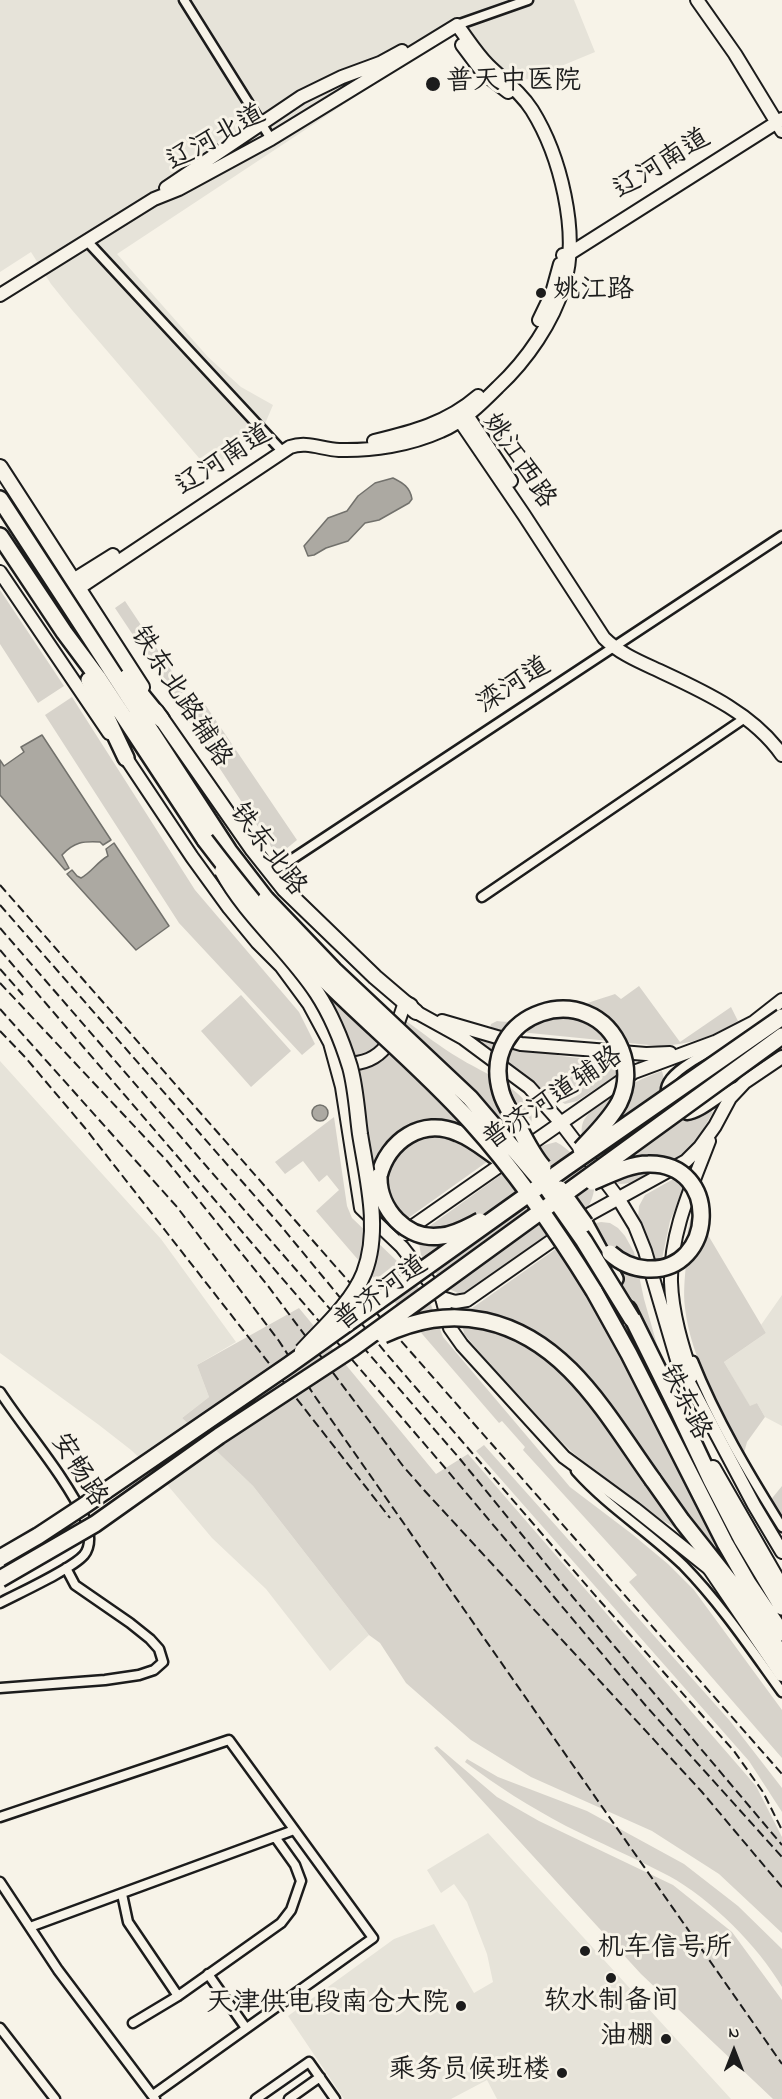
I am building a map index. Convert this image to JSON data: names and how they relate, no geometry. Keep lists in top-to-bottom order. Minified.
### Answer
{"streets":{"highway":["铁东北路","普济河道","铁东路"],"main road":["铁东北路辅路"],"street":["辽河北道","辽河南道","姚江西路","滦河道","普济河道辅路","安畅路"]},"crossings":[["辽河南道","姚江西路"],["辽河南道","铁东北路辅路"],["姚江西路","滦河道"],["滦河道","铁东北路辅路"],["铁东北路","铁东路"],["普济河道辅路","铁东路"]],"places":["普天中医院","姚江路","机车信号所","软水制备间","天津供电段南仓大院","油棚","乘务员候班楼"],"north":"top"}
